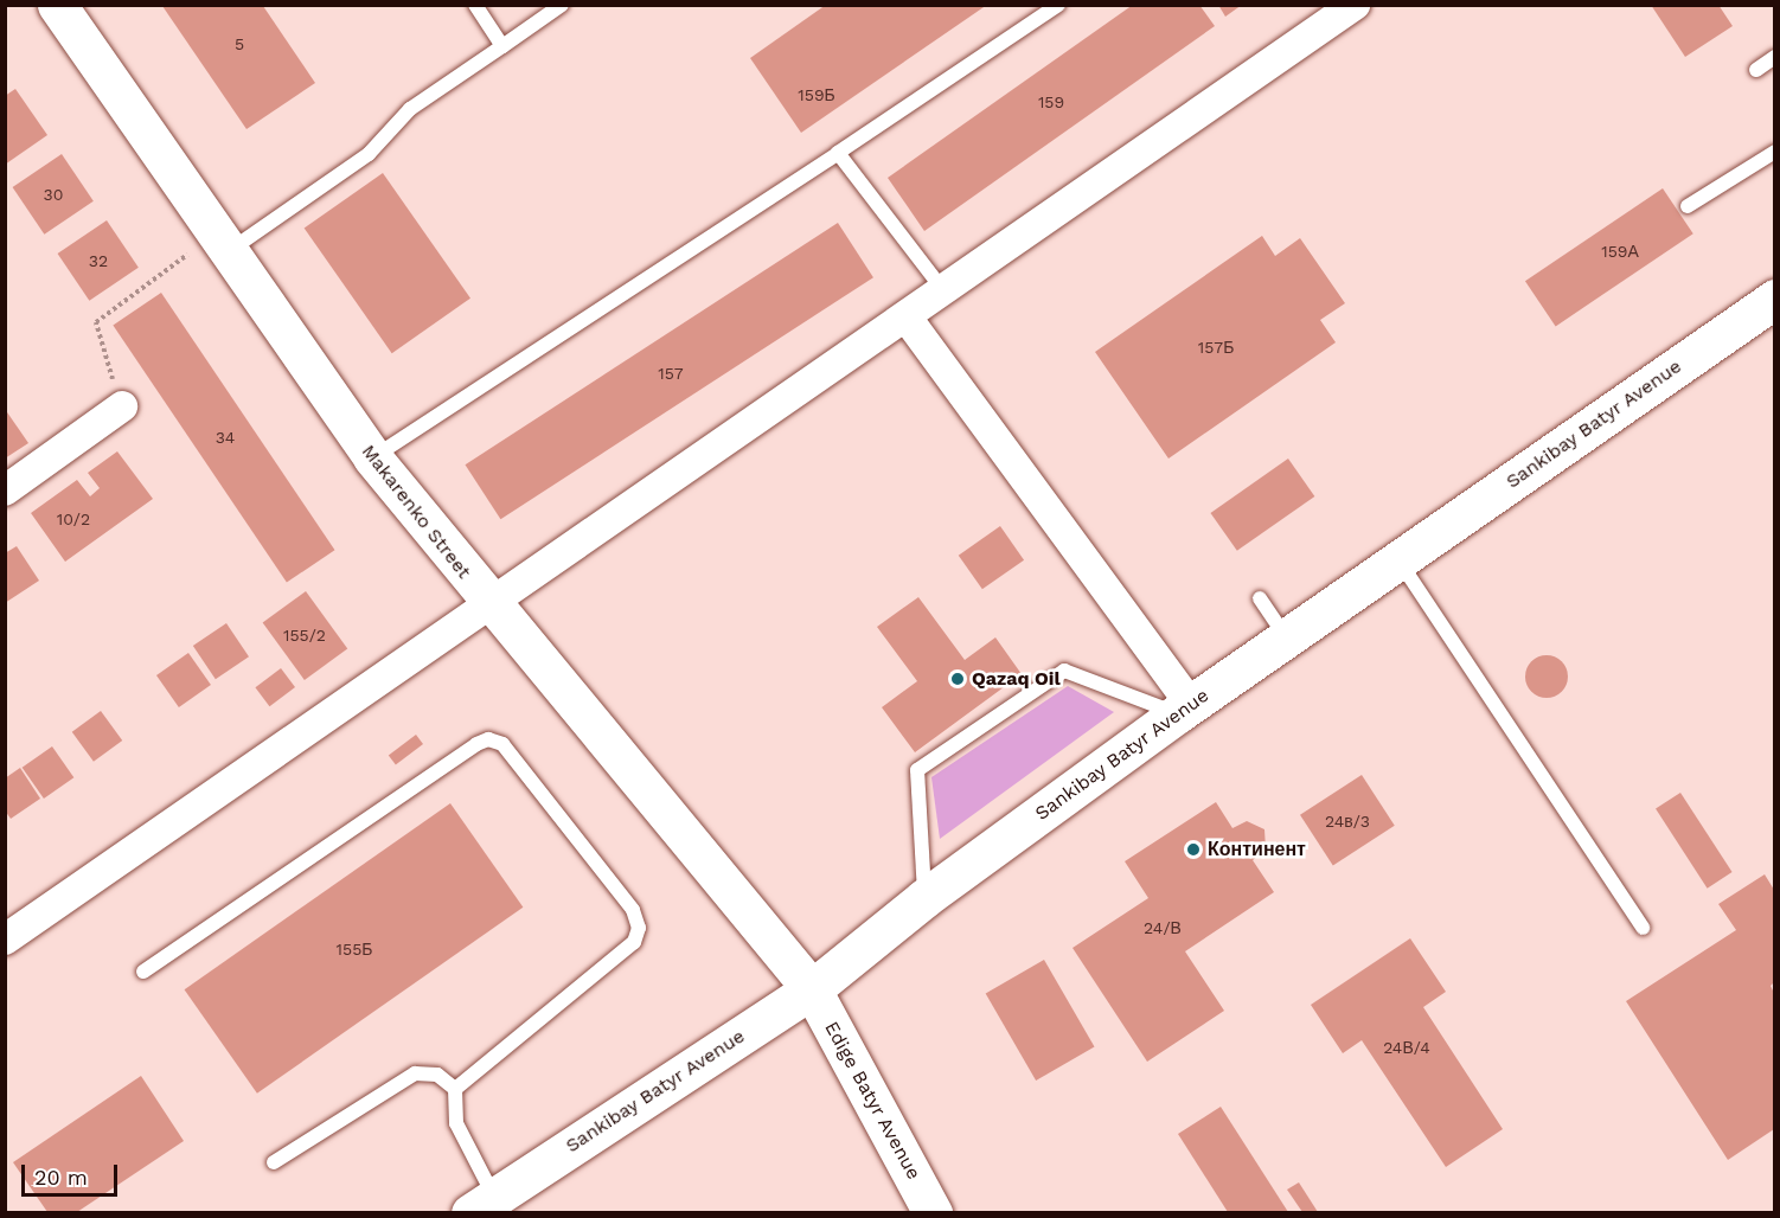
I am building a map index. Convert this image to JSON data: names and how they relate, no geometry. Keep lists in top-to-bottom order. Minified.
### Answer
{"streets":{"main road":["Sankibay Batyr Avenue","Makarenko Street","Edige Batyr Avenue"]},"crossings":[["Sankibay Batyr Avenue","Makarenko Street"],["Sankibay Batyr Avenue","Edige Batyr Avenue"],["Makarenko Street","Edige Batyr Avenue"]],"places":["Qazaq Oil","Континент"],"house_numbers":["5","159Б","159","30","159А","32","157Б","157","34","10/2","155/2","24в/3","24/В","155Б","24В/4"],"scale_bar":"20 m"}
